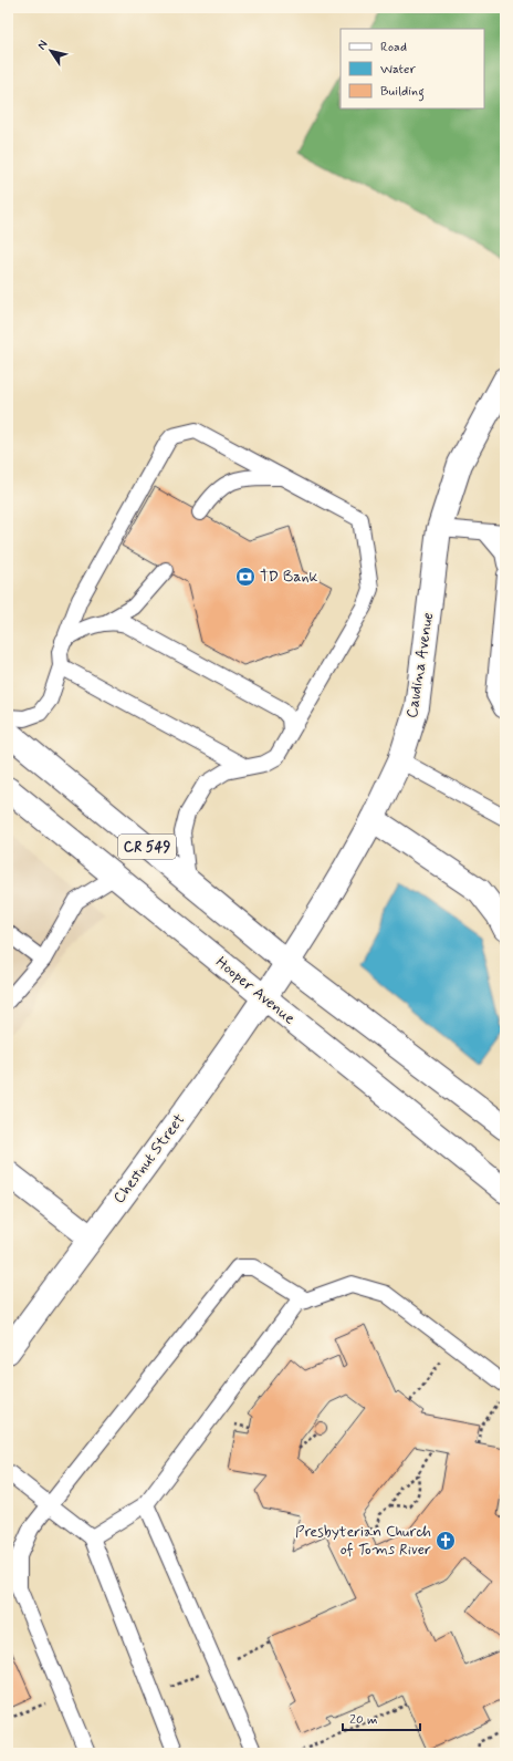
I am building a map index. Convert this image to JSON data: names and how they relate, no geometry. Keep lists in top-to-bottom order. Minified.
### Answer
{"streets":{"main road":["Caudina Avenue","CR 549","Hooper Avenue","Chestnut Street"]},"crossings":[["Caudina Avenue","CR 549"],["Caudina Avenue","Chestnut Street"],["CR 549","Chestnut Street"],["Hooper Avenue","Chestnut Street"]],"places":{"bank":["TD Bank"],"church":["Presbyterian Church of Toms River"]},"legend":["Road","Water","Building"],"scale_bar":"20 m","north":"top left"}
